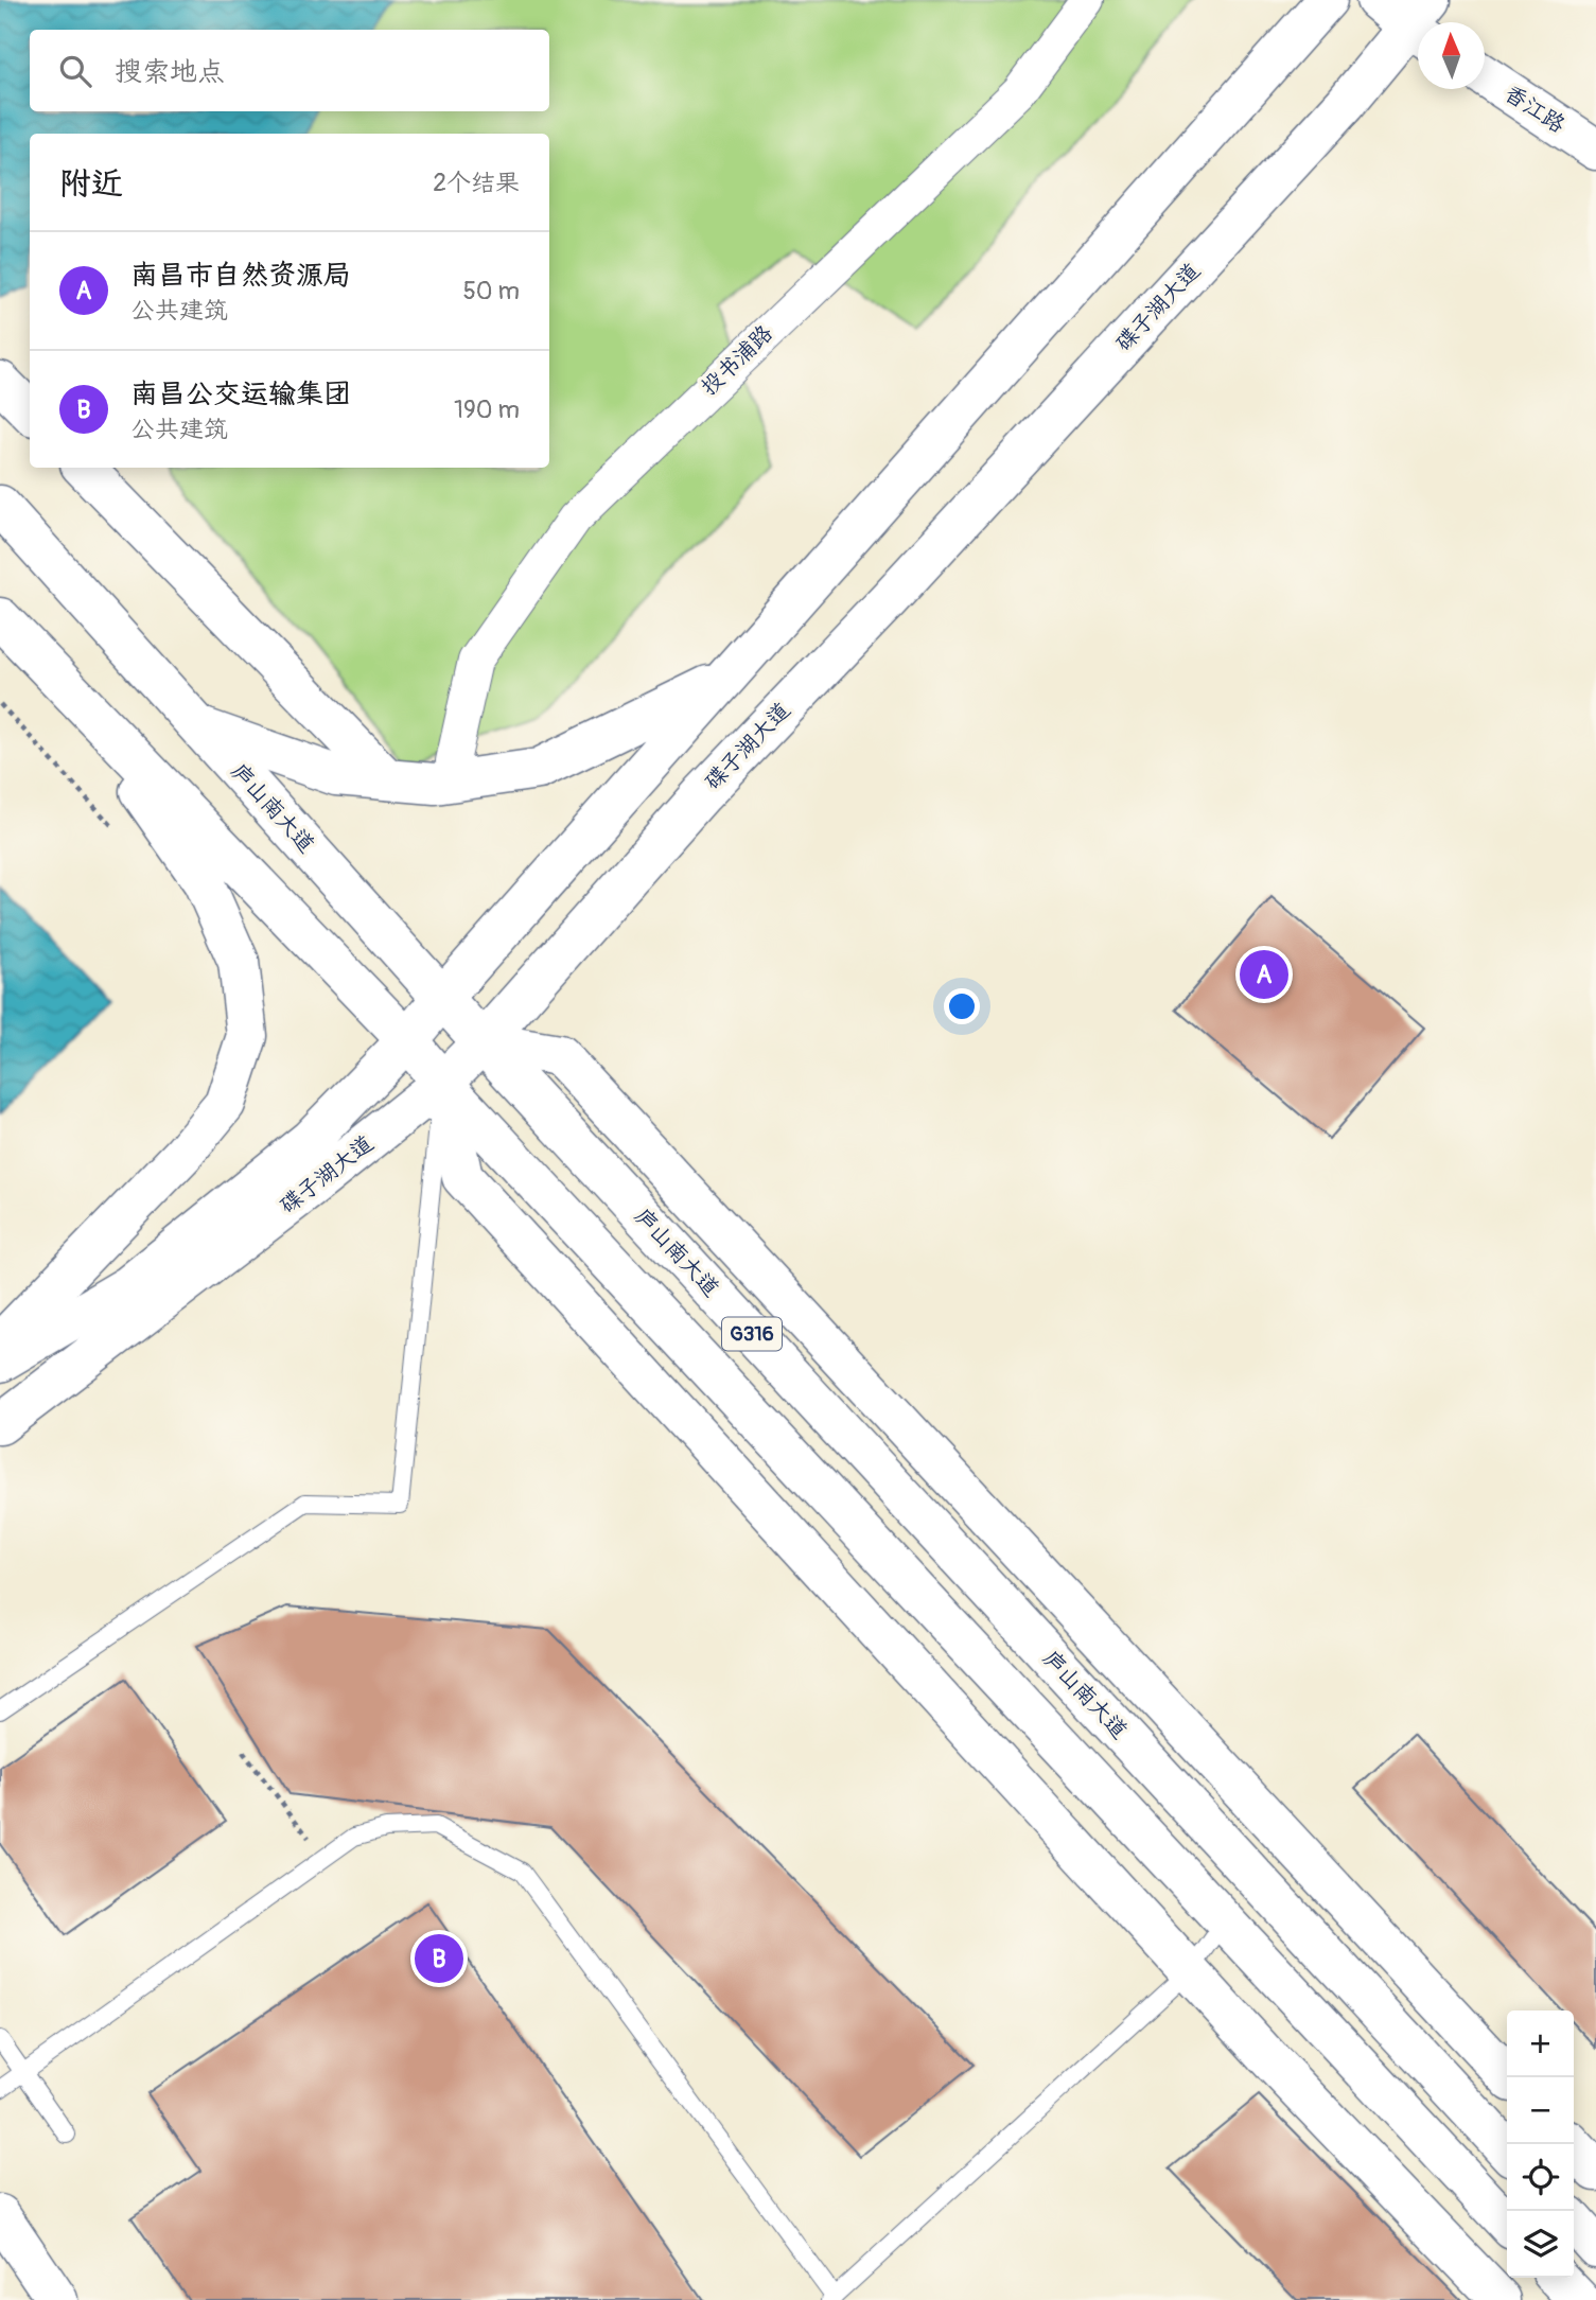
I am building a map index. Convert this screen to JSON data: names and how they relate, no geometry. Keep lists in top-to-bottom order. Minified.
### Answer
{"streets":{"main road":["香江路","碟子湖大道","庐山南大道","G316"],"street":["投书浦路"]},"crossings":[["碟子湖大道","庐山南大道"],["碟子湖大道","G316"]],"north":"top","page":{"search":"搜索地点","heading":["附近","2个结果"],"list":[{"mark":"A","name":"南昌市自然资源局","note":"公共建筑","value":"50 m"},{"mark":"B","name":"南昌公交运输集团","note":"公共建筑","value":"190 m"}],"pins":["A","B"],"map_buttons":["+","−"]}}
